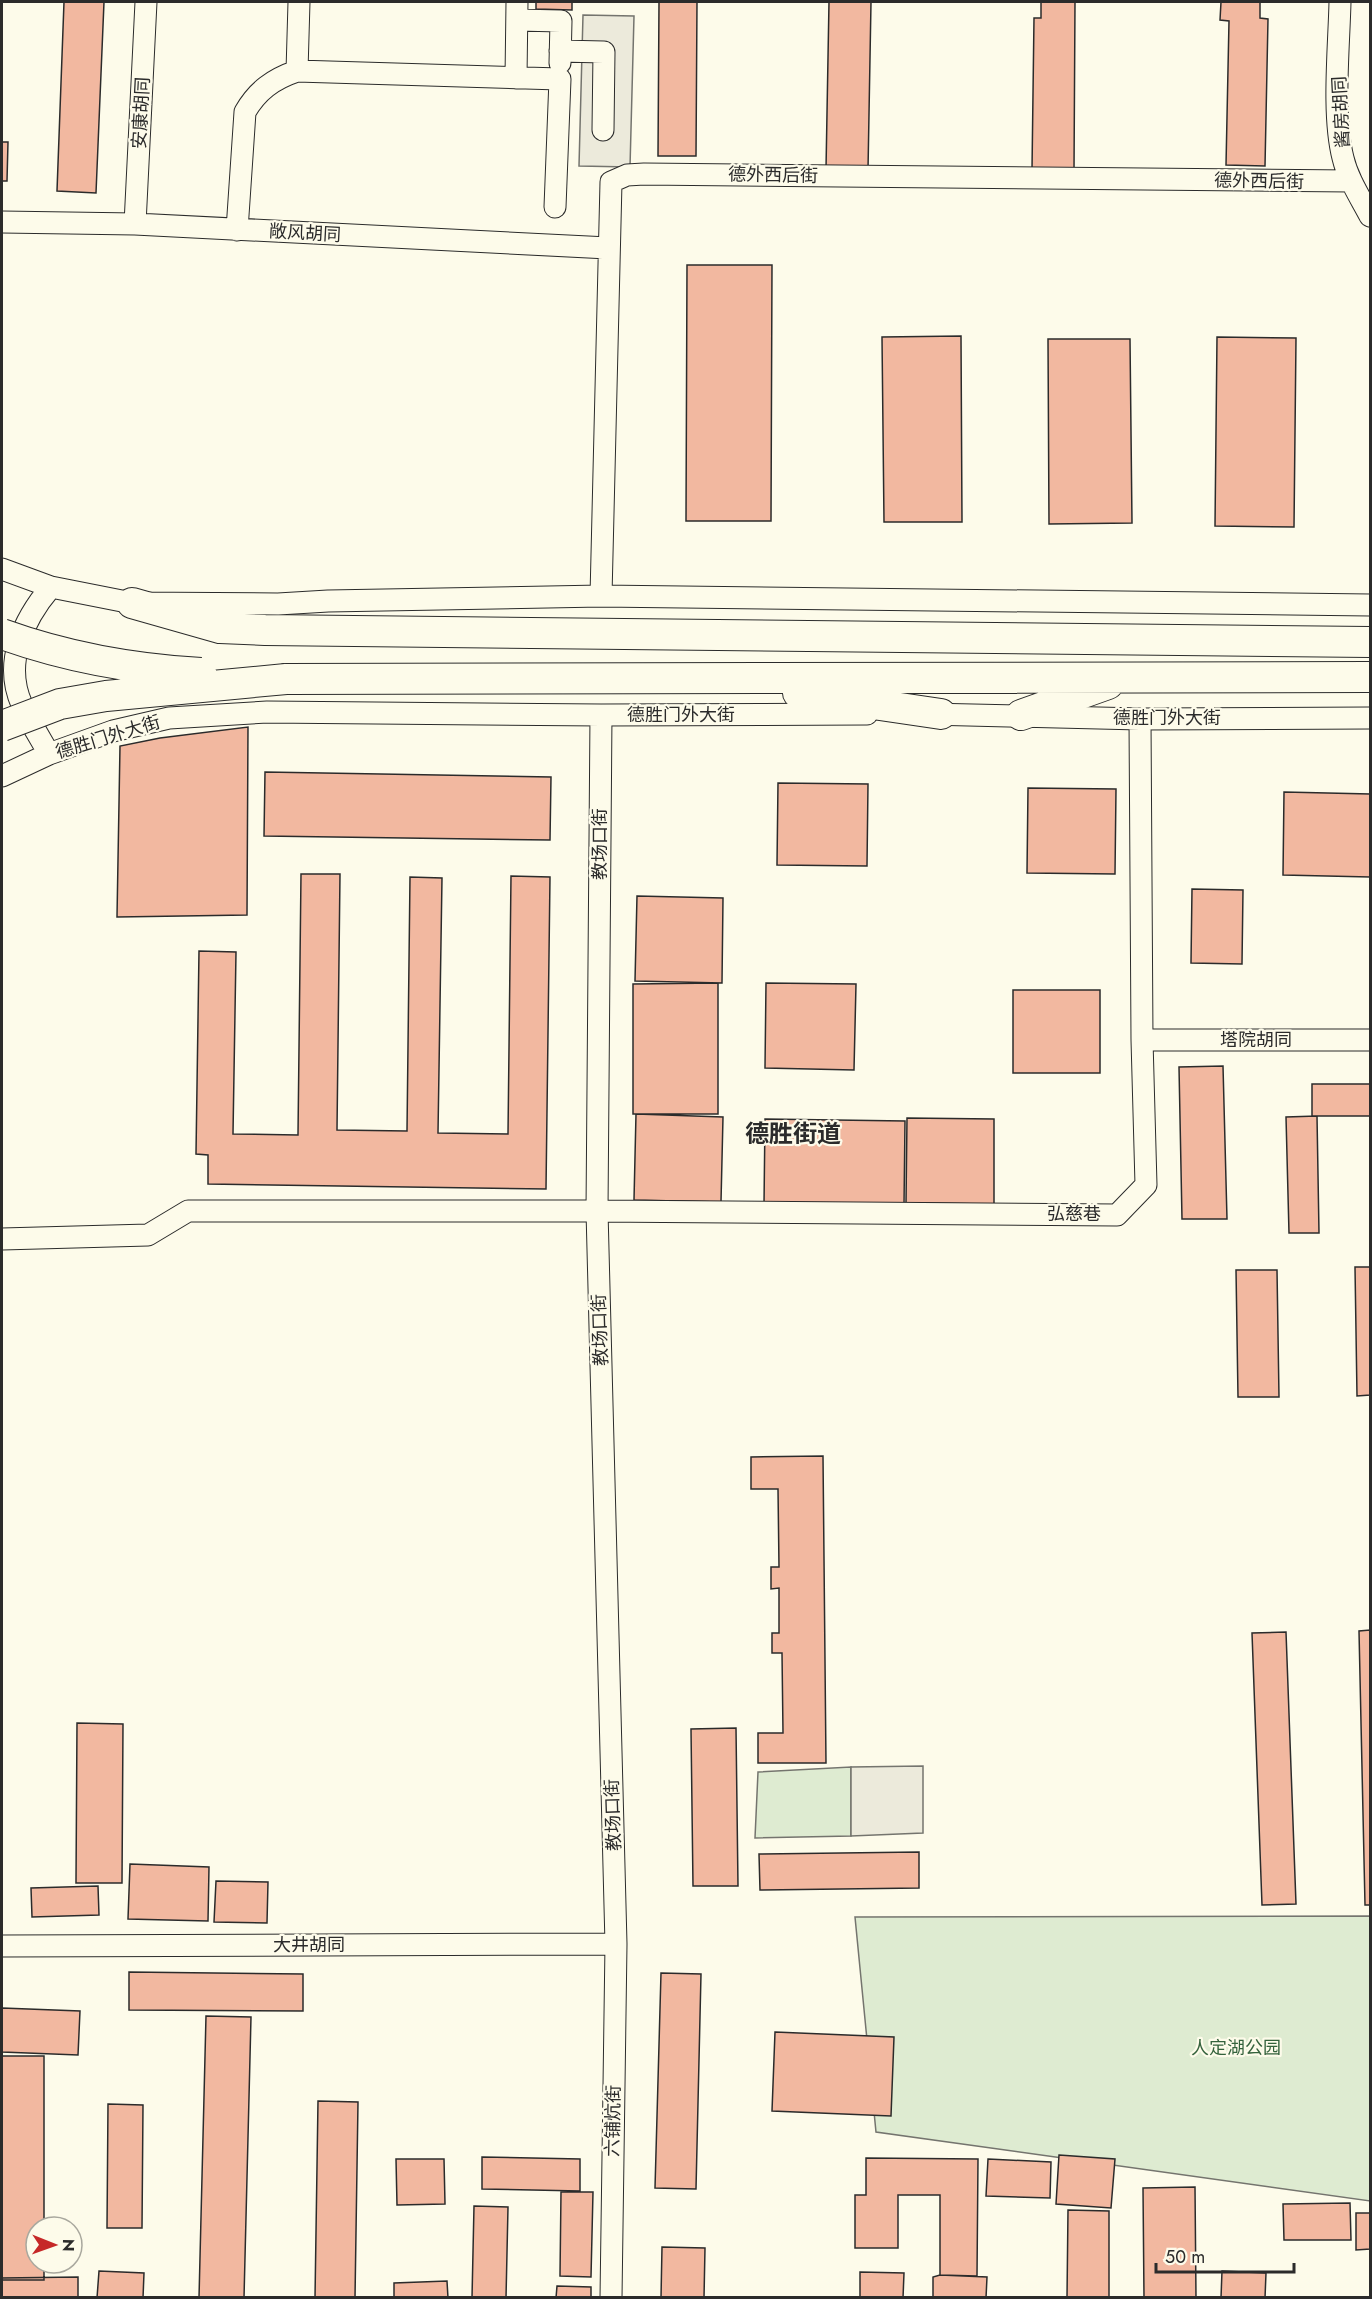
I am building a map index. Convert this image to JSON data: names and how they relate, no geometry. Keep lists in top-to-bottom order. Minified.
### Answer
{"streets":{"highway":["德胜门外大街"],"street":["酱房胡同","安康胡同","德外西后街","敞风胡同","教场口街","塔院胡同","弘慈巷","大井胡同","六铺炕街"]},"crossings":[["酱房胡同","德外西后街"],["安康胡同","敞风胡同"],["德外西后街","敞风胡同"],["德胜门外大街","教场口街"],["德胜门外大街","弘慈巷"],["教场口街","弘慈巷"],["教场口街","大井胡同"],["教场口街","六铺炕街"],["塔院胡同","弘慈巷"],["大井胡同","六铺炕街"]],"districts":["德胜街道"],"parks":["人定湖公园"],"scale_bar":"50 m","north":"right"}
